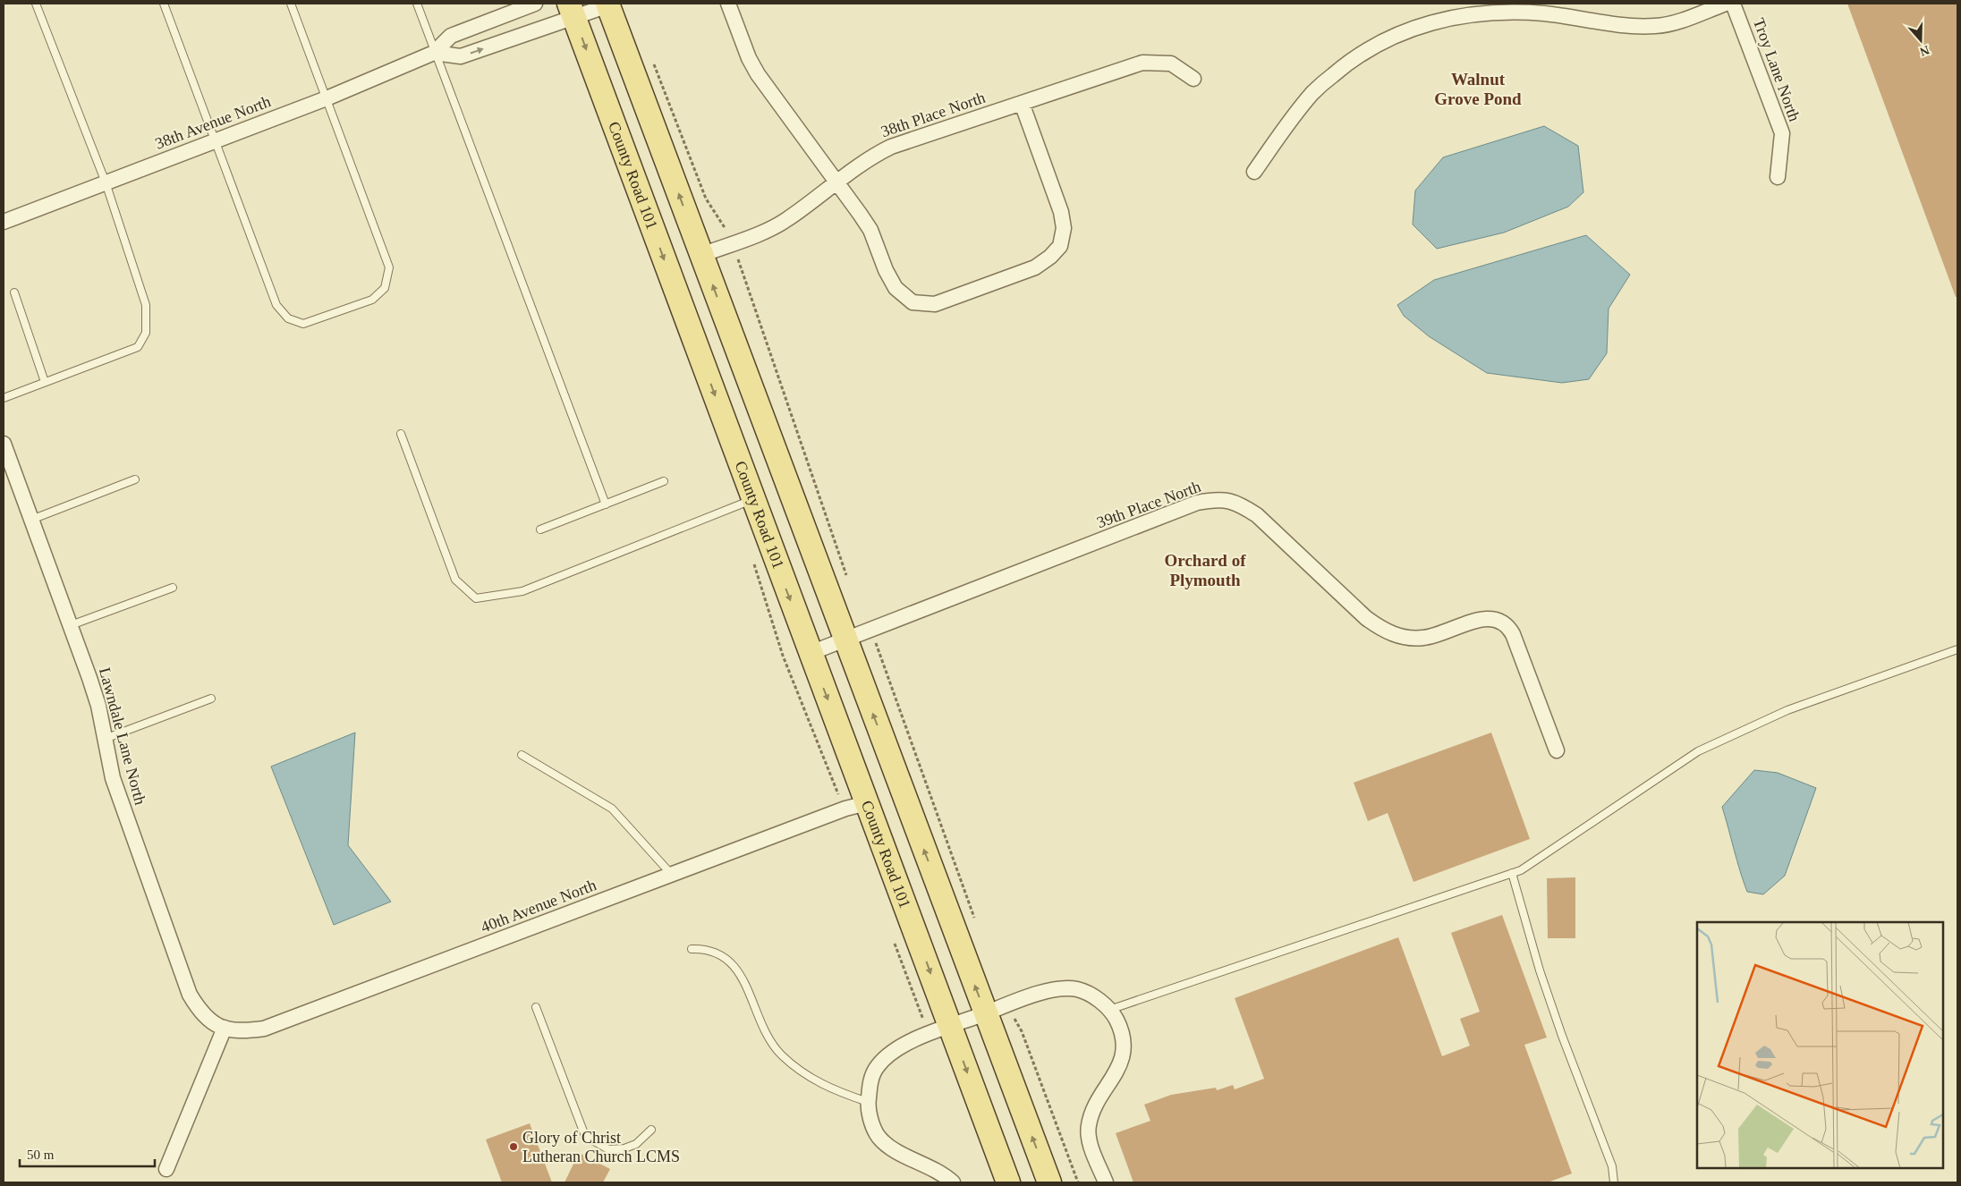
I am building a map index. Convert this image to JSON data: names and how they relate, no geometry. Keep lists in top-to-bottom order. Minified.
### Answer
{"streets":{"main road":["County Road 101"],"street":["Troy Lane North","38th Place North","38th Avenue North","39th Place North","Lawndale Lane North","40th Avenue North"]},"crossings":[["County Road 101","39th Place North"],["County Road 101","40th Avenue North"],["Lawndale Lane North","40th Avenue North"]],"districts":["Walnut Grove Pond","Orchard of Plymouth"],"places":["Glory of Christ Lutheran Church LCMS"],"scale_bar":"50 m","north":"bottom"}
